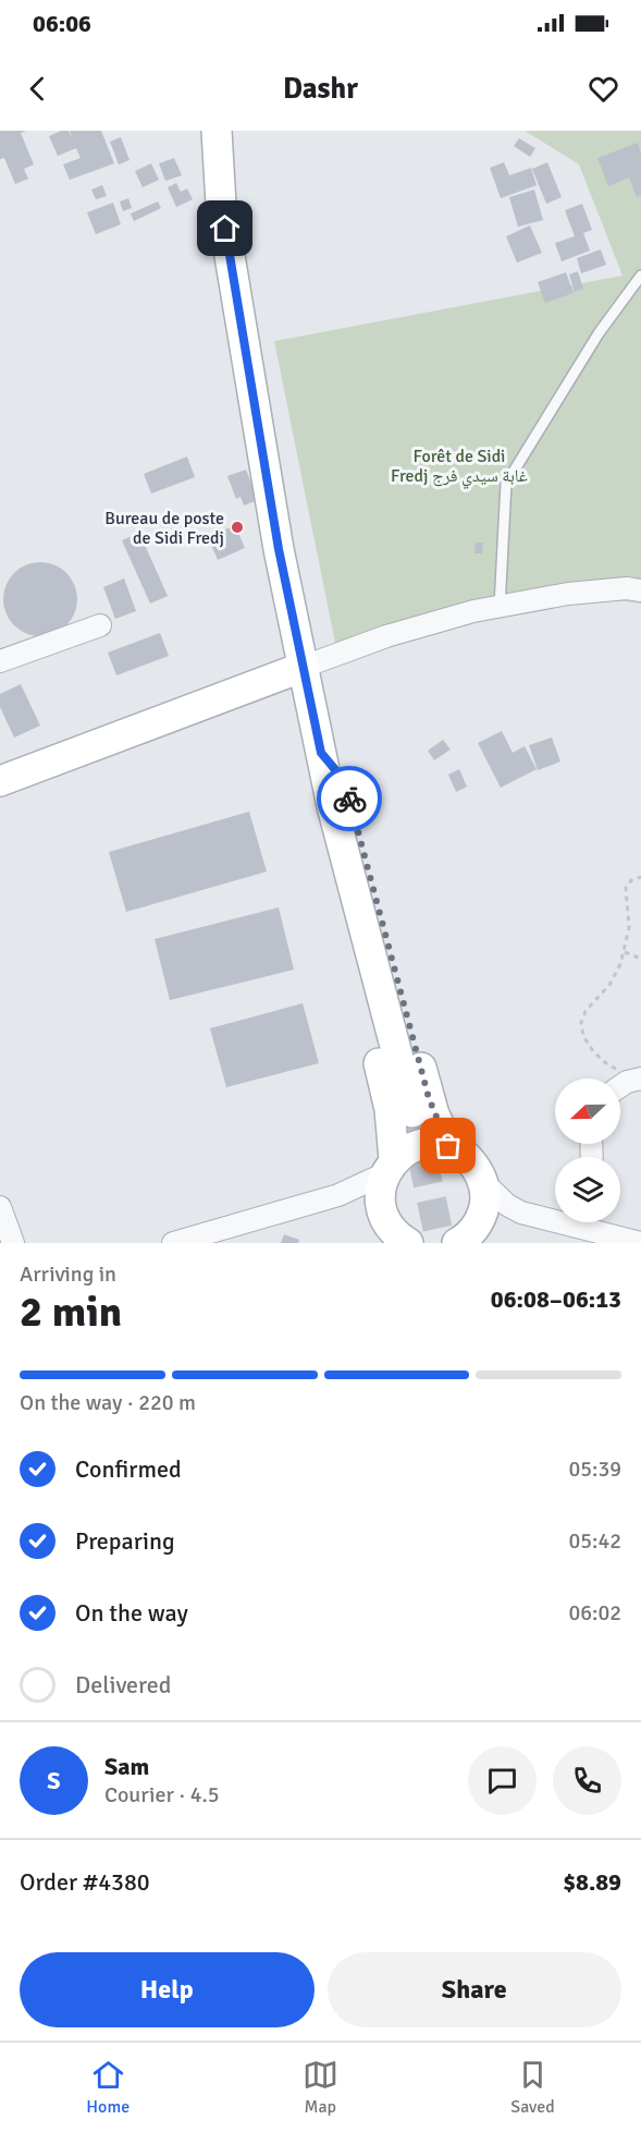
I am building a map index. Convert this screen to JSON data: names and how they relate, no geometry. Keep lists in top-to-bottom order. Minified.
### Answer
{"parks":["Forêt de Sidi Fredj غابة سيدي فرج"],"places":["Bureau de poste de Sidi Fredj"],"north":"left","page":{"status":"06:06","header":"Dashr","heading":["2 min","Arriving in","06:08–06:13"],"panel":["Sam","Courier · 4.5","Order #4380","$8.89"],"bar":"On the way · 220 m","list":[["Confirmed","05:39"],["Preparing","05:42"],["On the way","06:02"],"Delivered"],"round":"S","buttons":["Help","Share"],"tabs":["Home","Map","Saved"]}}
